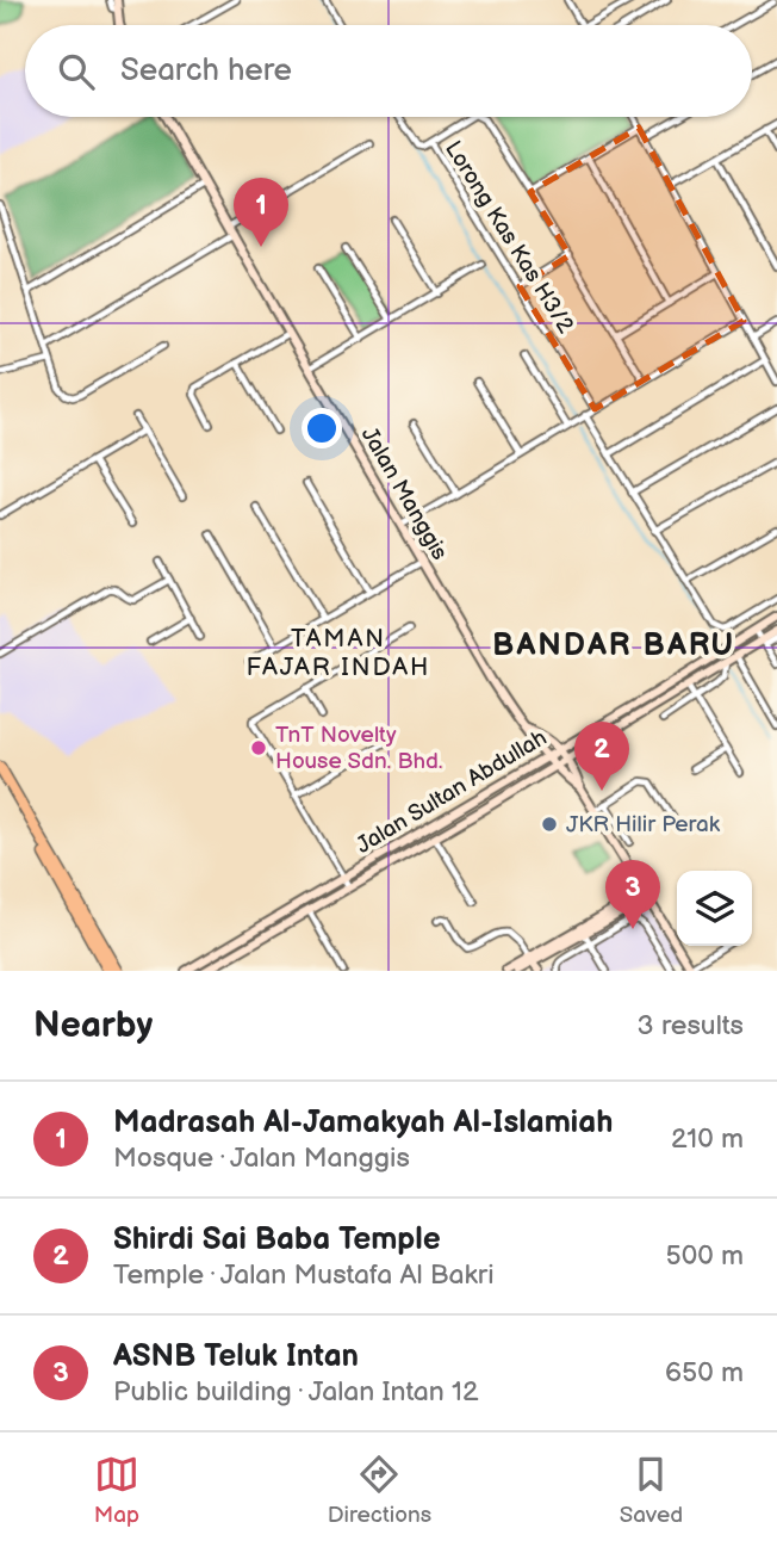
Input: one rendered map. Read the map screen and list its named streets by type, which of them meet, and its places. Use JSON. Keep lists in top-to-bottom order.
{
  "streets": {
    "main road": ["Jalan Manggis", "Jalan Sultan Abdullah"],
    "street": ["Lorong Kas Kas H3/2"]
  },
  "crossings": [
    ["Jalan Manggis", "Jalan Sultan Abdullah"]
  ],
  "districts": ["TAMAN FAJAR INDAH", "BANDAR BARU"],
  "places": ["TnT Novelty House Sdn. Bhd.", "JKR Hilir Perak"],
  "page": {
    "search": "Search here",
    "pins": ["1", "2", "3"],
    "heading": ["Nearby", "3 results"],
    "list": [
      {
        "mark": "1",
        "name": "Madrasah Al-Jamakyah Al-Islamiah",
        "note": "Mosque · Jalan Manggis",
        "value": "210 m"
      },
      {
        "mark": "2",
        "name": "Shirdi Sai Baba Temple",
        "note": "Temple · Jalan Mustafa Al Bakri",
        "value": "500 m"
      },
      {
        "mark": "3",
        "name": "ASNB Teluk Intan",
        "note": "Public building · Jalan Intan 12",
        "value": "650 m"
      }
    ],
    "nav": ["Map", "Directions", "Saved"]
  }
}
